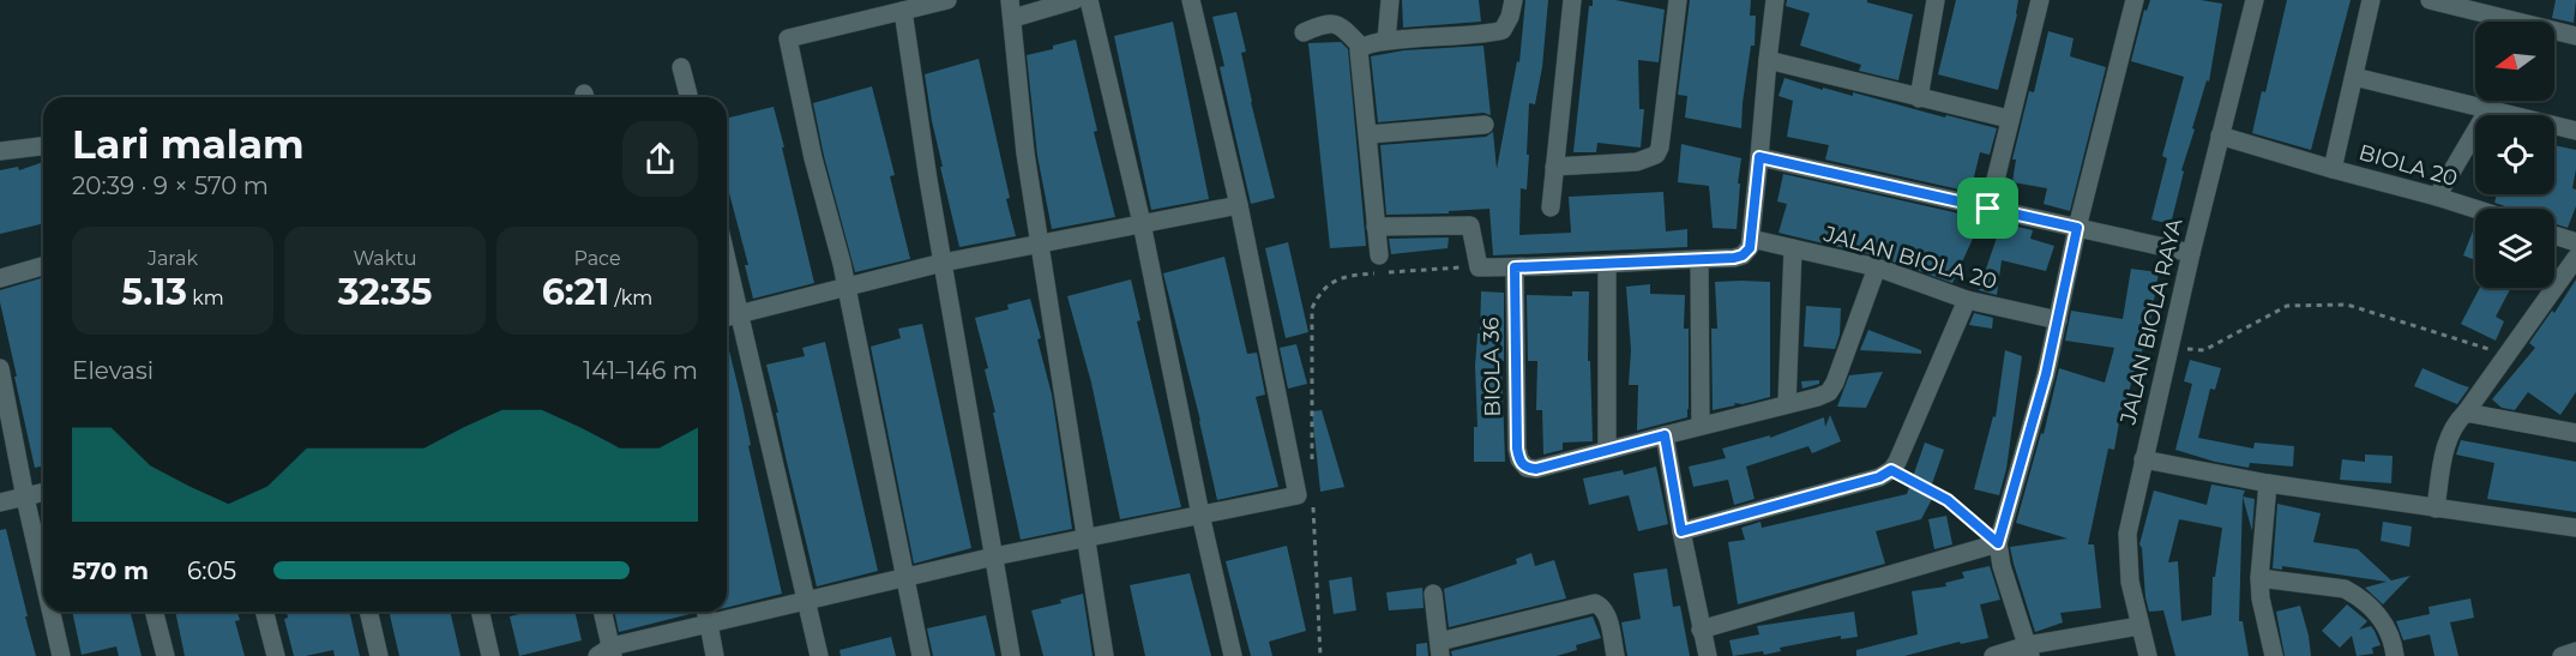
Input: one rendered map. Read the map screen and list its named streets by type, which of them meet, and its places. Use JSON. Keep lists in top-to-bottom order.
{
  "streets": {
    "street": [
      "BIOLA 20",
      "JALAN BIOLA 20",
      "JALAN BIOLA RAYA",
      "BIOLA 36"
    ]
  },
  "crossings": [
    ["BIOLA 20", "JALAN BIOLA RAYA"]
  ],
  "north": "left",
  "page": {
    "heading": ["Lari malam", "20:39 · 9 × 570 m"],
    "stats": [
      ["Jarak", "5.13 km"],
      ["Waktu", "32:35"],
      ["Pace", "6:21 /km"]
    ],
    "chart": ["Elevasi", "141–146 m"],
    "list": [
      {
        "name": "570 m",
        "note": "6:05"
      }
    ]
  }
}
